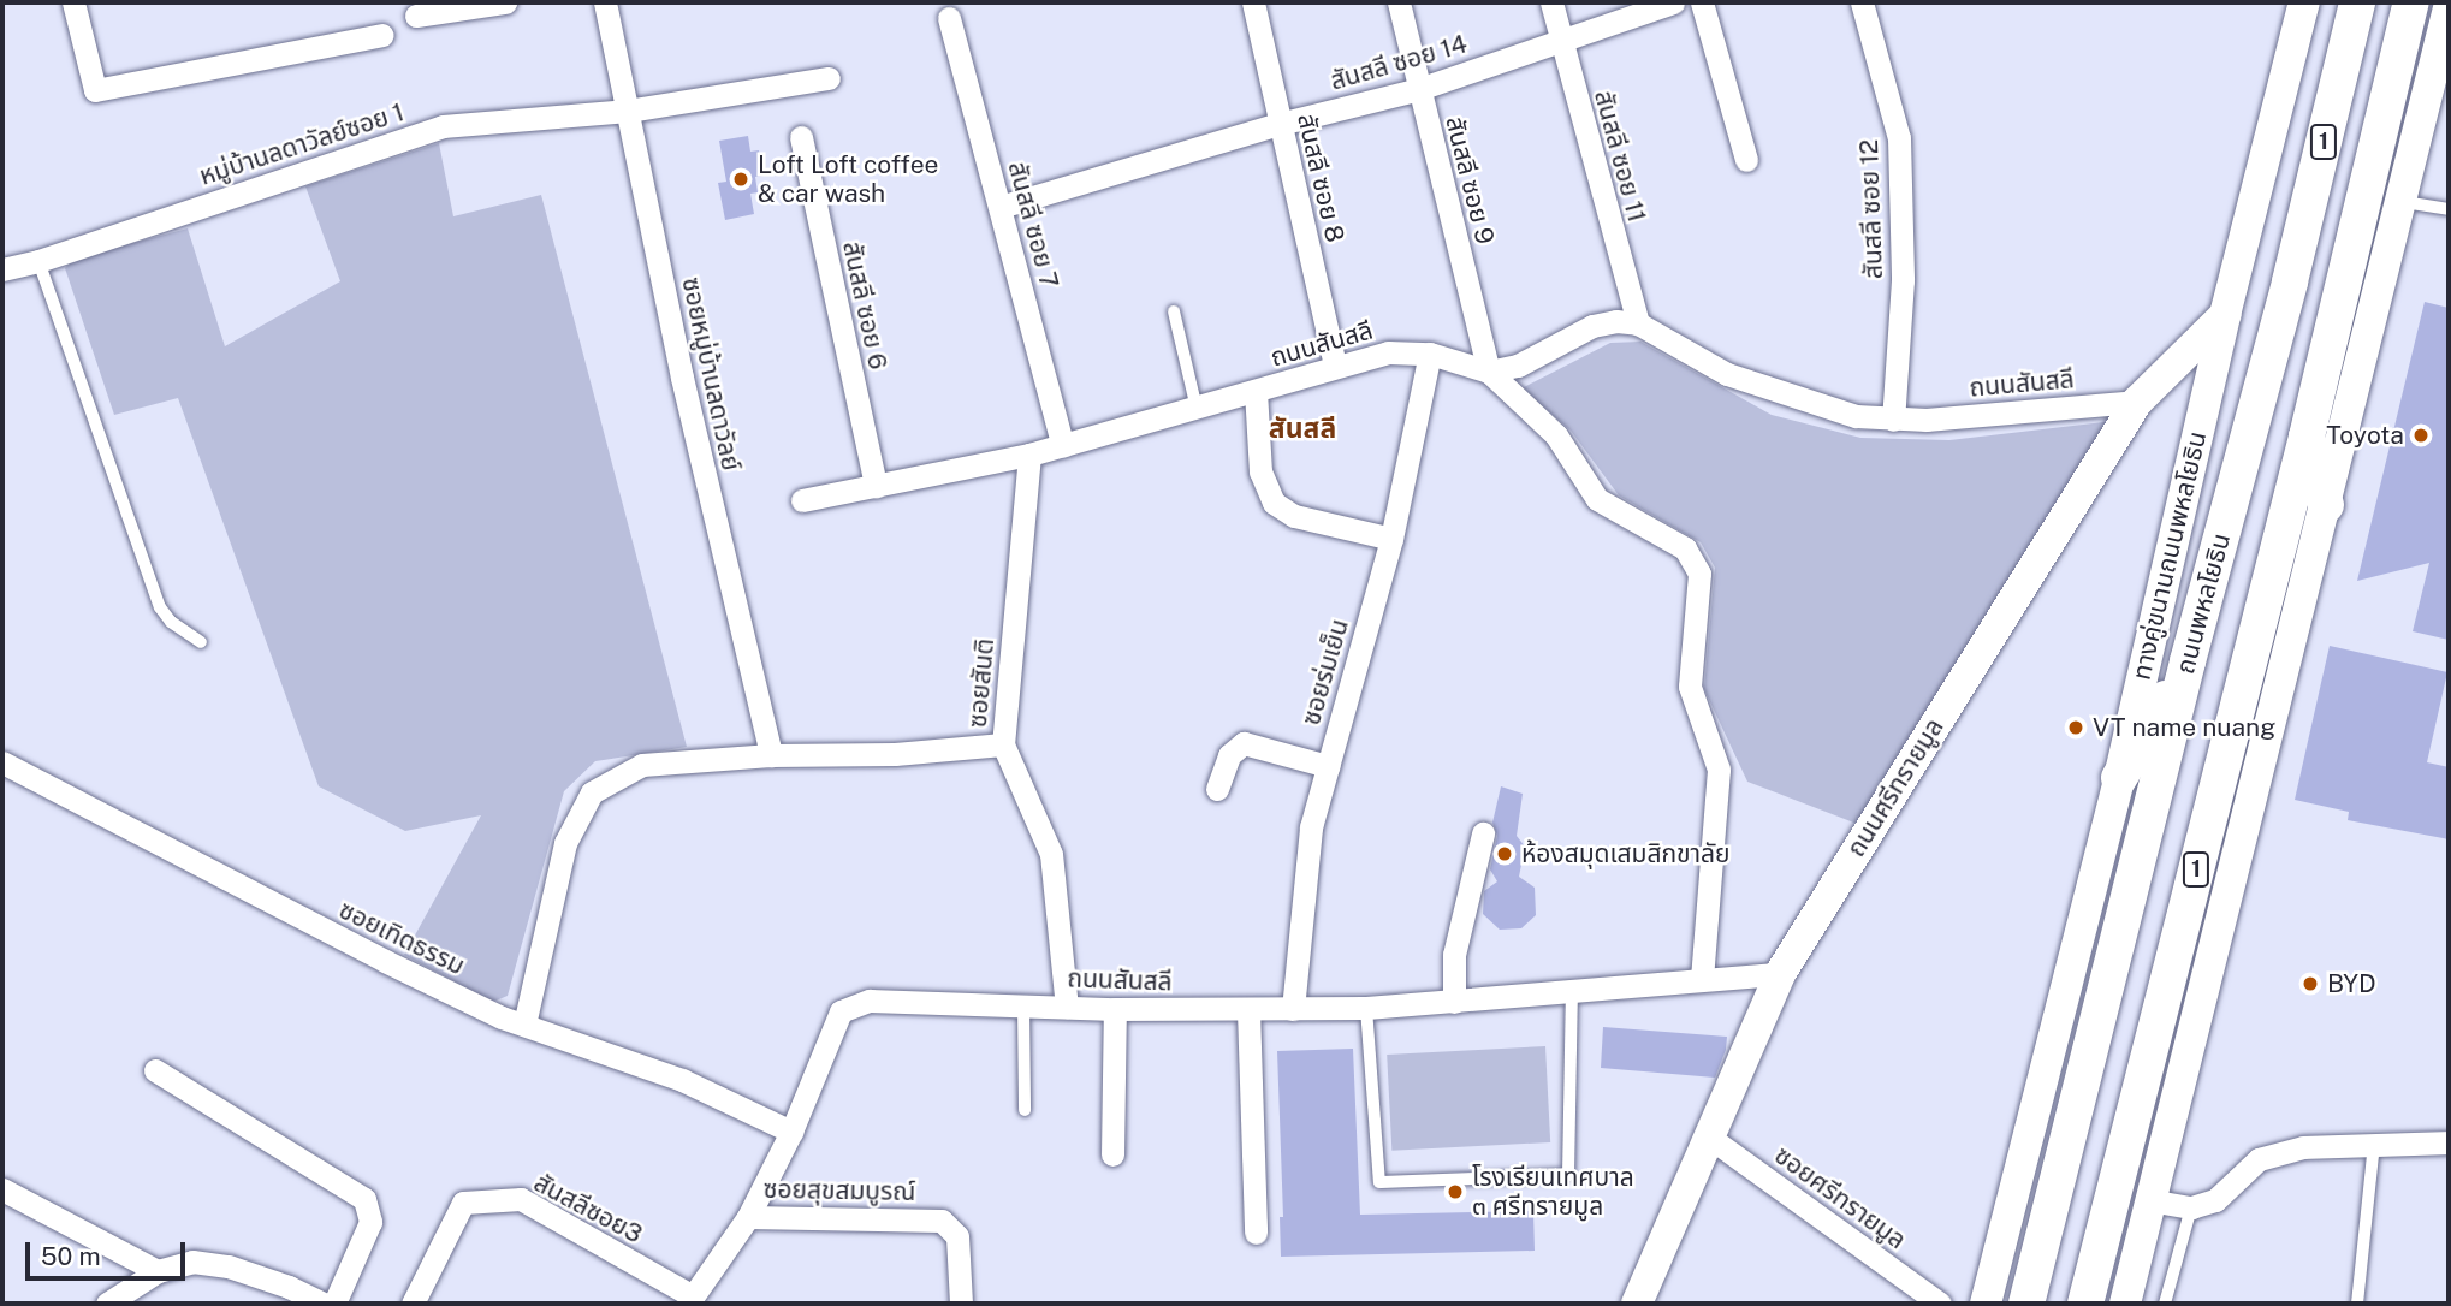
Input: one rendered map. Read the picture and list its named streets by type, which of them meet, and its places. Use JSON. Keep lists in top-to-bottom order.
{
  "streets": {
    "main road": [
      "1",
      "ทางคู่ขนานถนนพหลโยธิน",
      "ถนนพหลโยธิน",
      "ถนนศรีทรายมูล"
    ],
    "street": [
      "สันสลี ซอย 14",
      "หมู่บ้านลดาวัลย์ซอย 1",
      "สันสลี ซอย 11",
      "สันสลี ซอย 8",
      "สันสลี ซอย 9",
      "สันสลี ซอย 12",
      "สันสลี ซอย 7",
      "สันสลี ซอย 6",
      "ถนนสันสลี",
      "ซอยหมู่บ้านลดาวัลย์",
      "ซอยร่มเย็น",
      "ซอยสันติ",
      "ซอยเทิดธรรม",
      "ซอยสุขสมบูรณ์",
      "ซอยศรีทรายมูล",
      "สันสลีซอย3"
    ]
  },
  "crossings": [
    ["สันสลี ซอย 14", "สันสลี ซอย 11"],
    ["สันสลี ซอย 14", "สันสลี ซอย 8"],
    ["สันสลี ซอย 14", "สันสลี ซอย 9"],
    ["สันสลี ซอย 14", "สันสลี ซอย 7"],
    ["หมู่บ้านลดาวัลย์ซอย 1", "ซอยหมู่บ้านลดาวัลย์"],
    ["สันสลี ซอย 11", "ถนนสันสลี"],
    ["สันสลี ซอย 8", "ถนนสันสลี"],
    ["สันสลี ซอย 9", "ถนนสันสลี"],
    ["สันสลี ซอย 12", "ถนนสันสลี"],
    ["สันสลี ซอย 7", "ถนนสันสลี"],
    ["สันสลี ซอย 6", "ถนนสันสลี"],
    ["ถนนสันสลี", "ซอยร่มเย็น"],
    ["ถนนสันสลี", "ซอยสันติ"],
    ["ถนนสันสลี", "ถนนศรีทรายมูล"],
    ["ถนนสันสลี", "ซอยเทิดธรรม"],
    ["ถนนสันสลี", "ซอยสุขสมบูรณ์"],
    ["ถนนสันสลี", "สันสลีซอย3"],
    ["ทางคู่ขนานถนนพหลโยธิน", "ถนนศรีทรายมูล"],
    ["ถนนศรีทรายมูล", "ซอยศรีทรายมูล"]
  ],
  "districts": ["สันสลี"],
  "places": [
    "Loft Loft coffee & car wash",
    "Toyota",
    "VT name nuang",
    "ห้องสมุดเสมสิกขาลัย",
    "BYD",
    "โรงเรียนเทศบาล ๓ ศรีทรายมูล"
  ],
  "scale_bar": "50 m"
}
